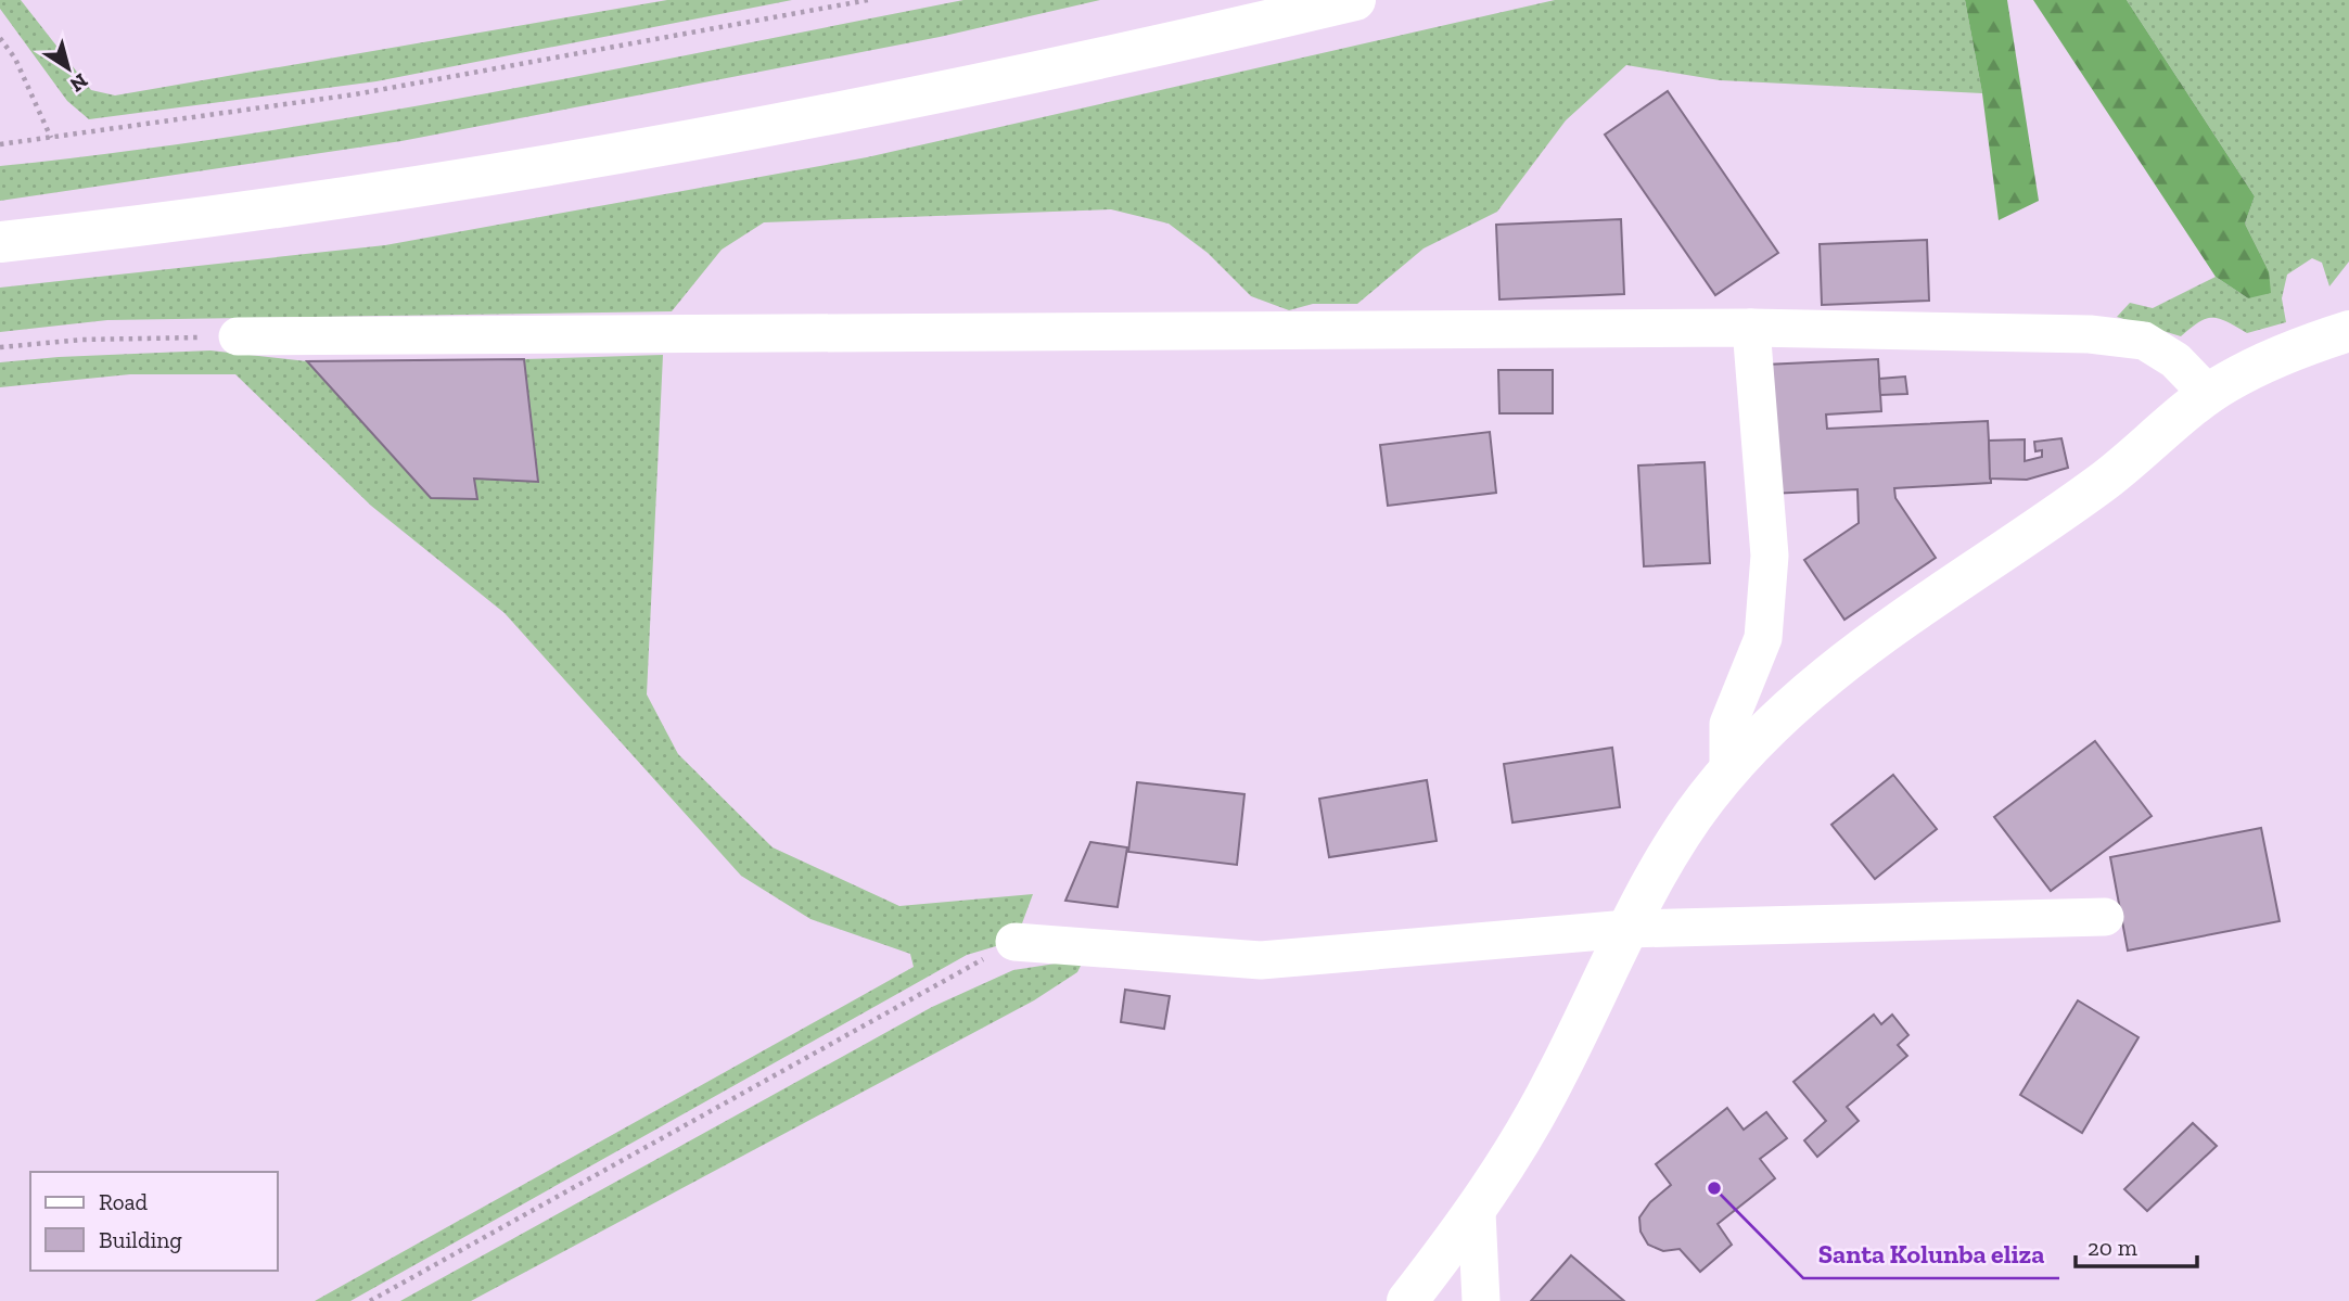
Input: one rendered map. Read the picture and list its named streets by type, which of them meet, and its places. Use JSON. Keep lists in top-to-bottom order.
{
  "places": ["Santa Kolunba eliza"],
  "legend": ["Road", "Building"],
  "scale_bar": "20 m",
  "north": "bottom right"
}
